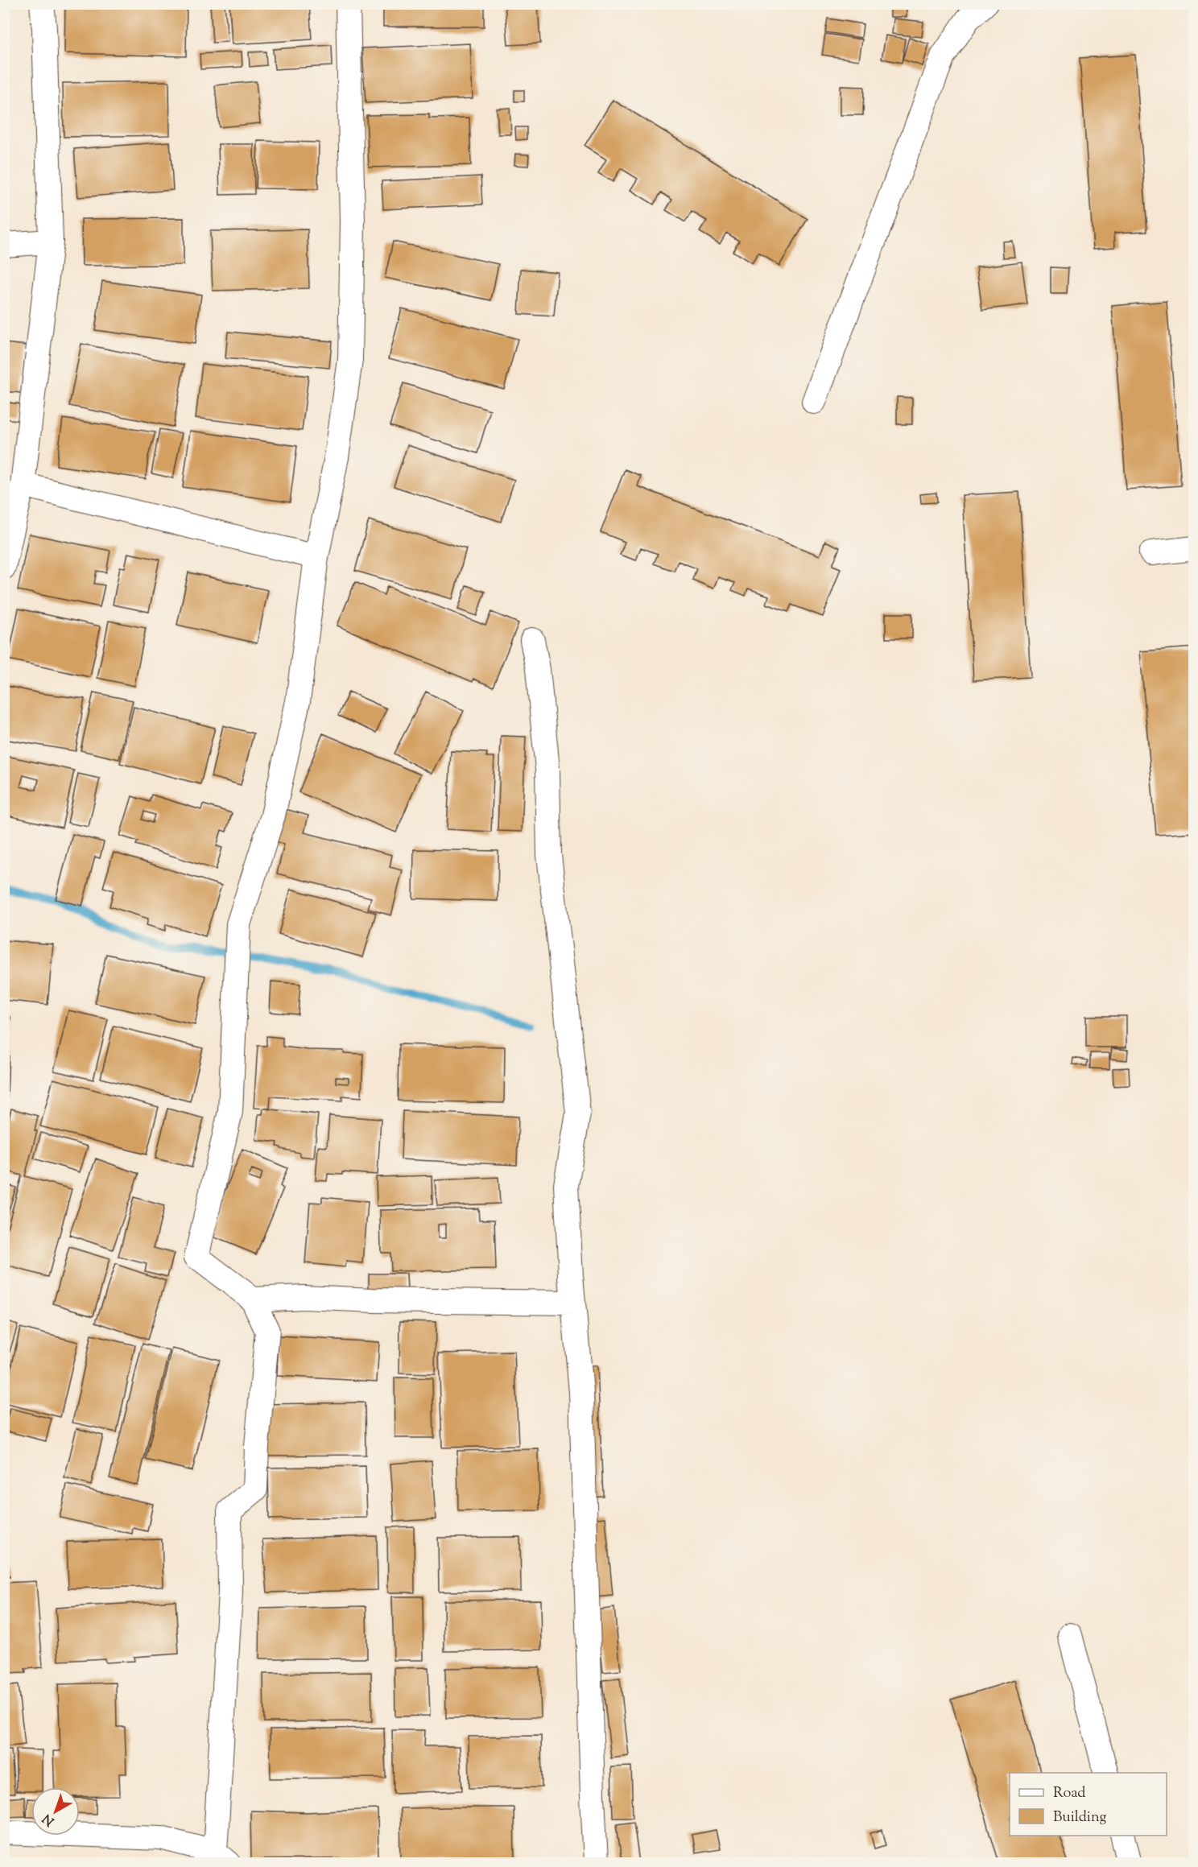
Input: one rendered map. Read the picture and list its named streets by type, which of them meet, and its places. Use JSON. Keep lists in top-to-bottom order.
{
  "legend": ["Road", "Building"],
  "north": "bottom left"
}
